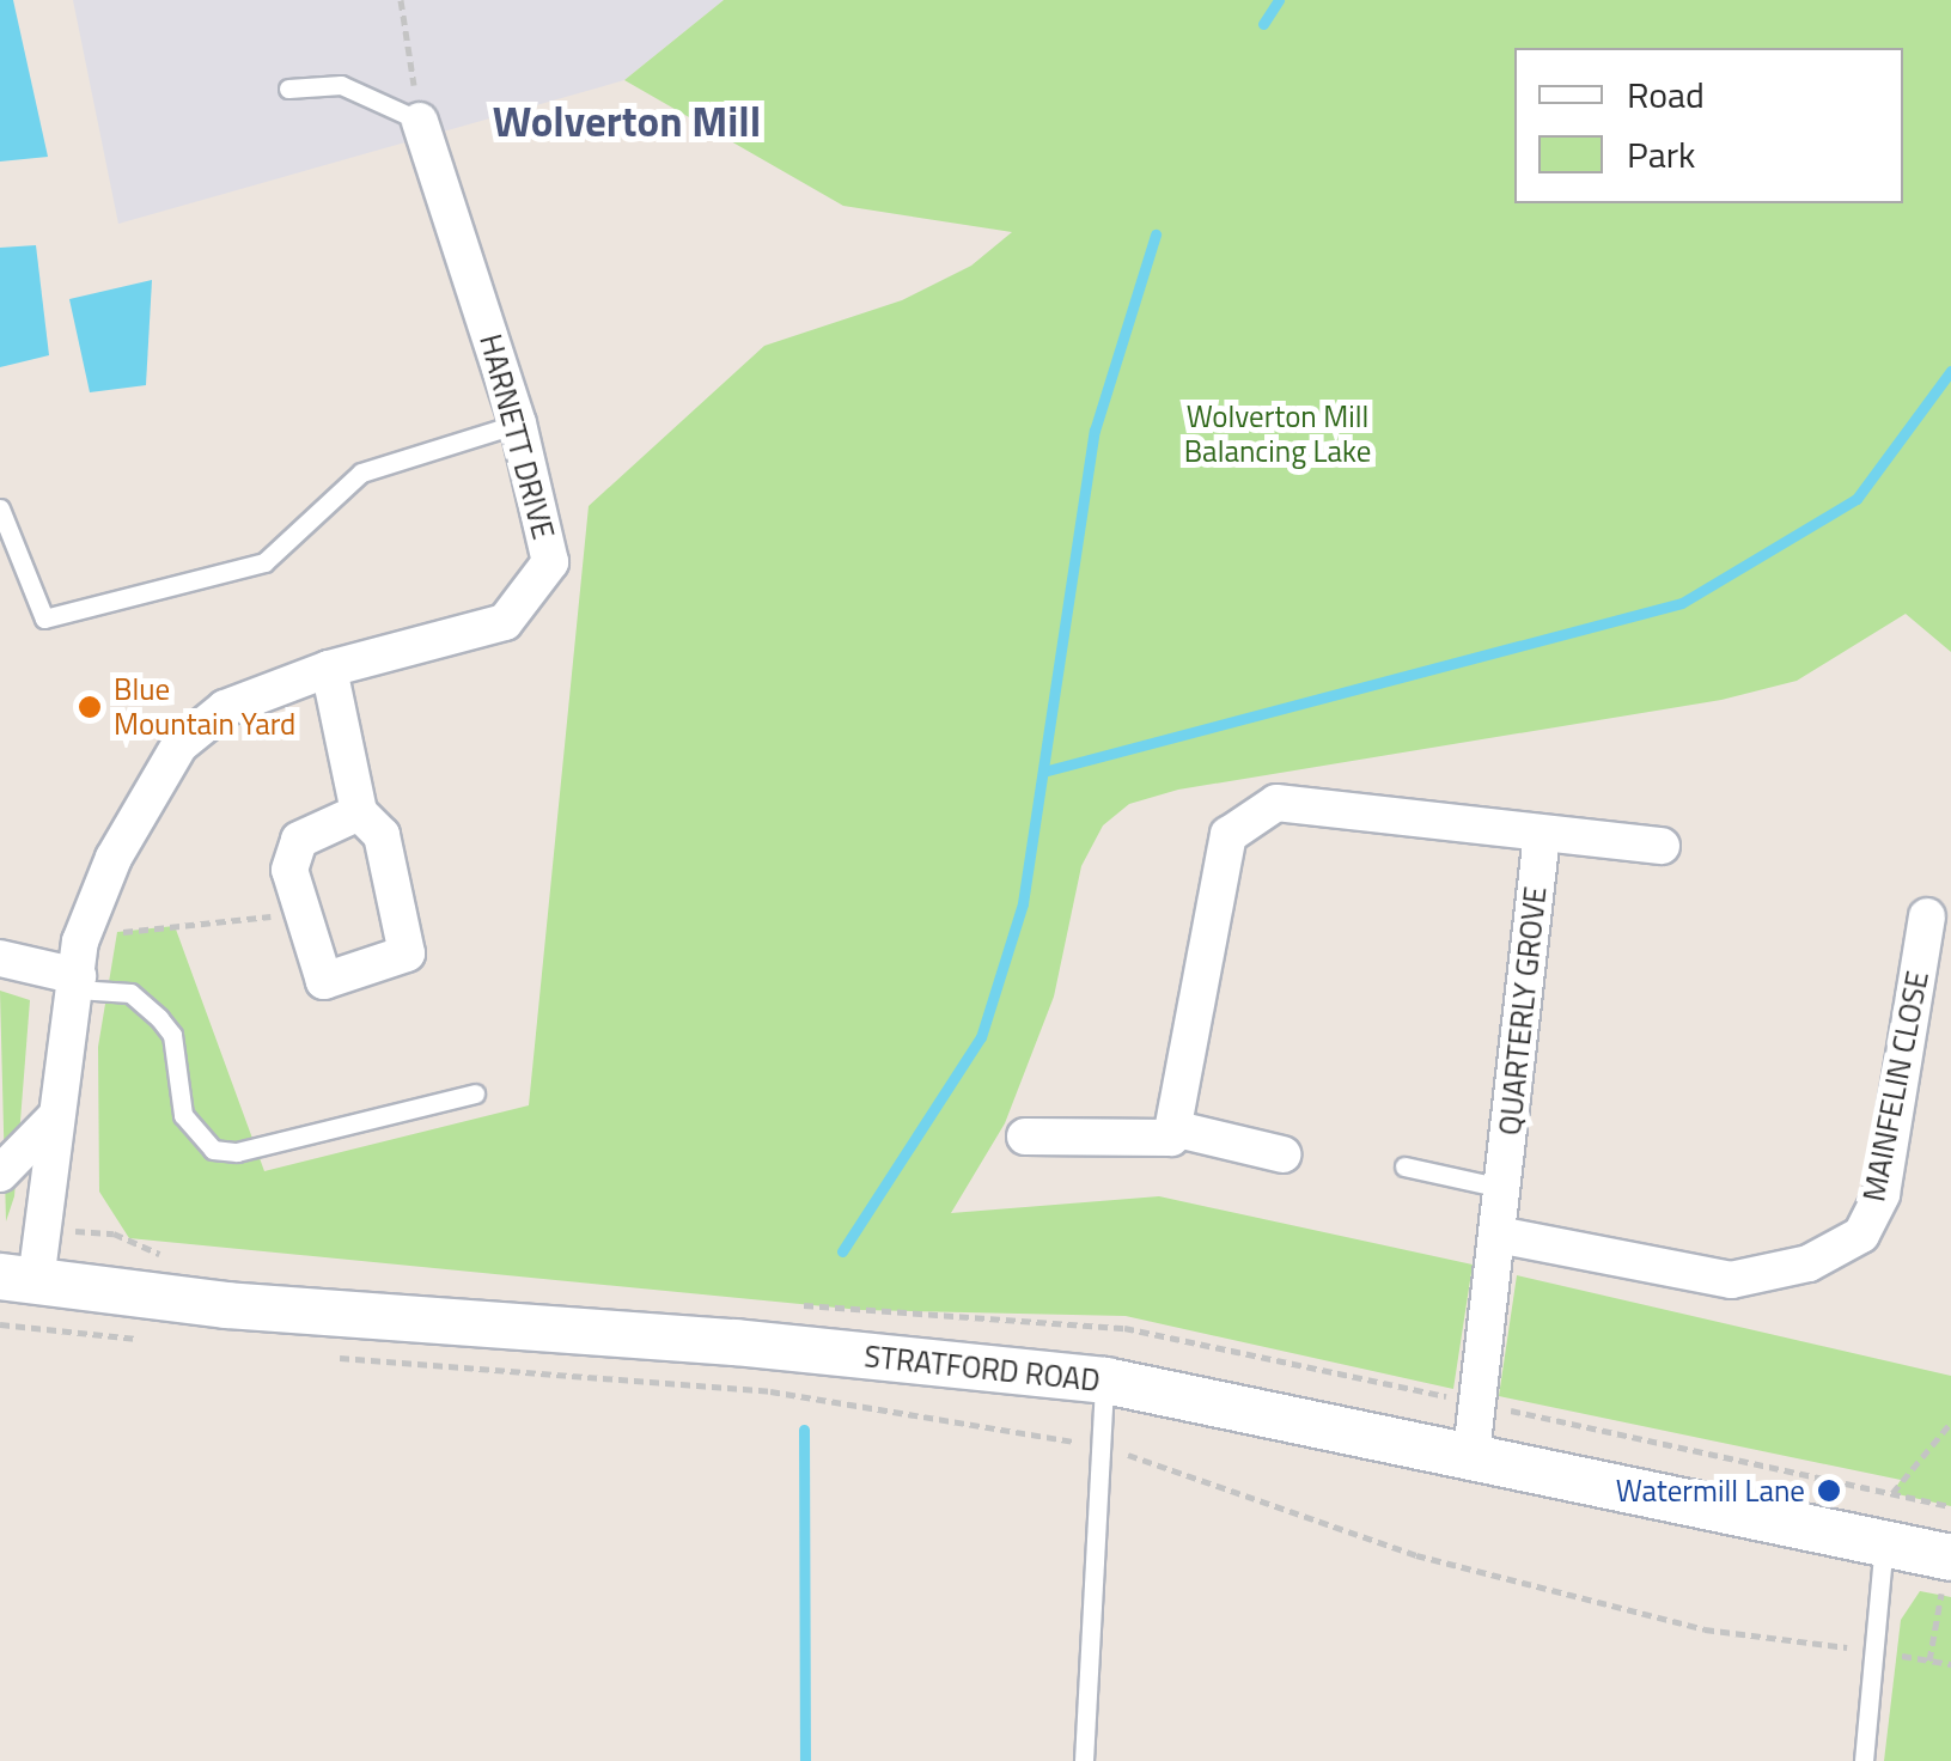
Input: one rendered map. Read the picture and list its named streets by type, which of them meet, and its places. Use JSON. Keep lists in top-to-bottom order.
{
  "streets": {
    "street": [
      "HARNETT DRIVE",
      "QUARTERLY GROVE",
      "MAINFELIN CLOSE",
      "STRATFORD ROAD"
    ]
  },
  "crossings": [
    ["HARNETT DRIVE", "STRATFORD ROAD"],
    ["QUARTERLY GROVE", "MAINFELIN CLOSE"],
    ["QUARTERLY GROVE", "STRATFORD ROAD"]
  ],
  "districts": ["Wolverton Mill"],
  "parks": ["Wolverton Mill Balancing Lake"],
  "places": ["Blue Mountain Yard", "Watermill Lane"],
  "legend": ["Road", "Park"]
}
